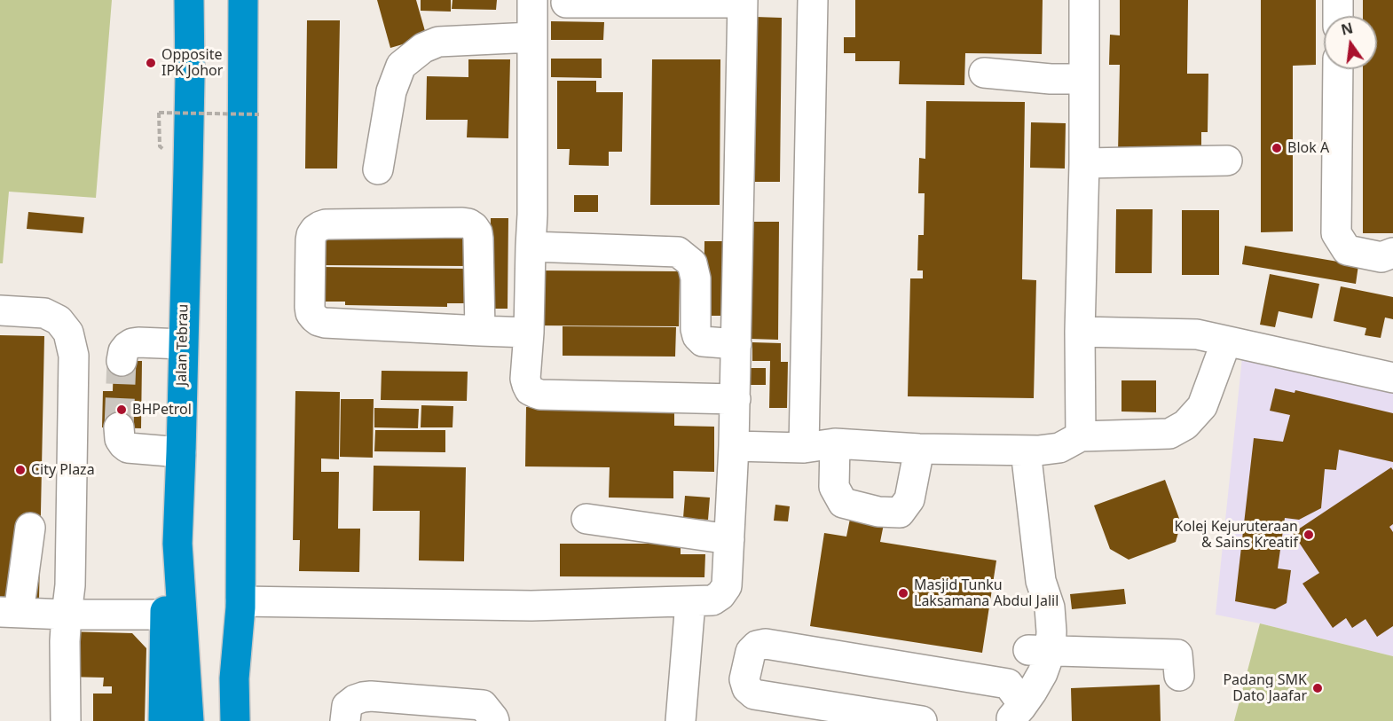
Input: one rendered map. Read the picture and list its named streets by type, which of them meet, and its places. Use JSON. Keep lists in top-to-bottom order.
{
  "streets": {
    "highway": ["Jalan Tebrau"]
  },
  "places": [
    "Opposite IPK Johor",
    "Blok A",
    "BHPetrol",
    "City Plaza",
    "Kolej Kejuruteraan & Sains Kreatif",
    "Masjid Tunku Laksamana Abdul Jalil",
    "Padang SMK Dato Jaafar"
  ],
  "north": "top"
}
